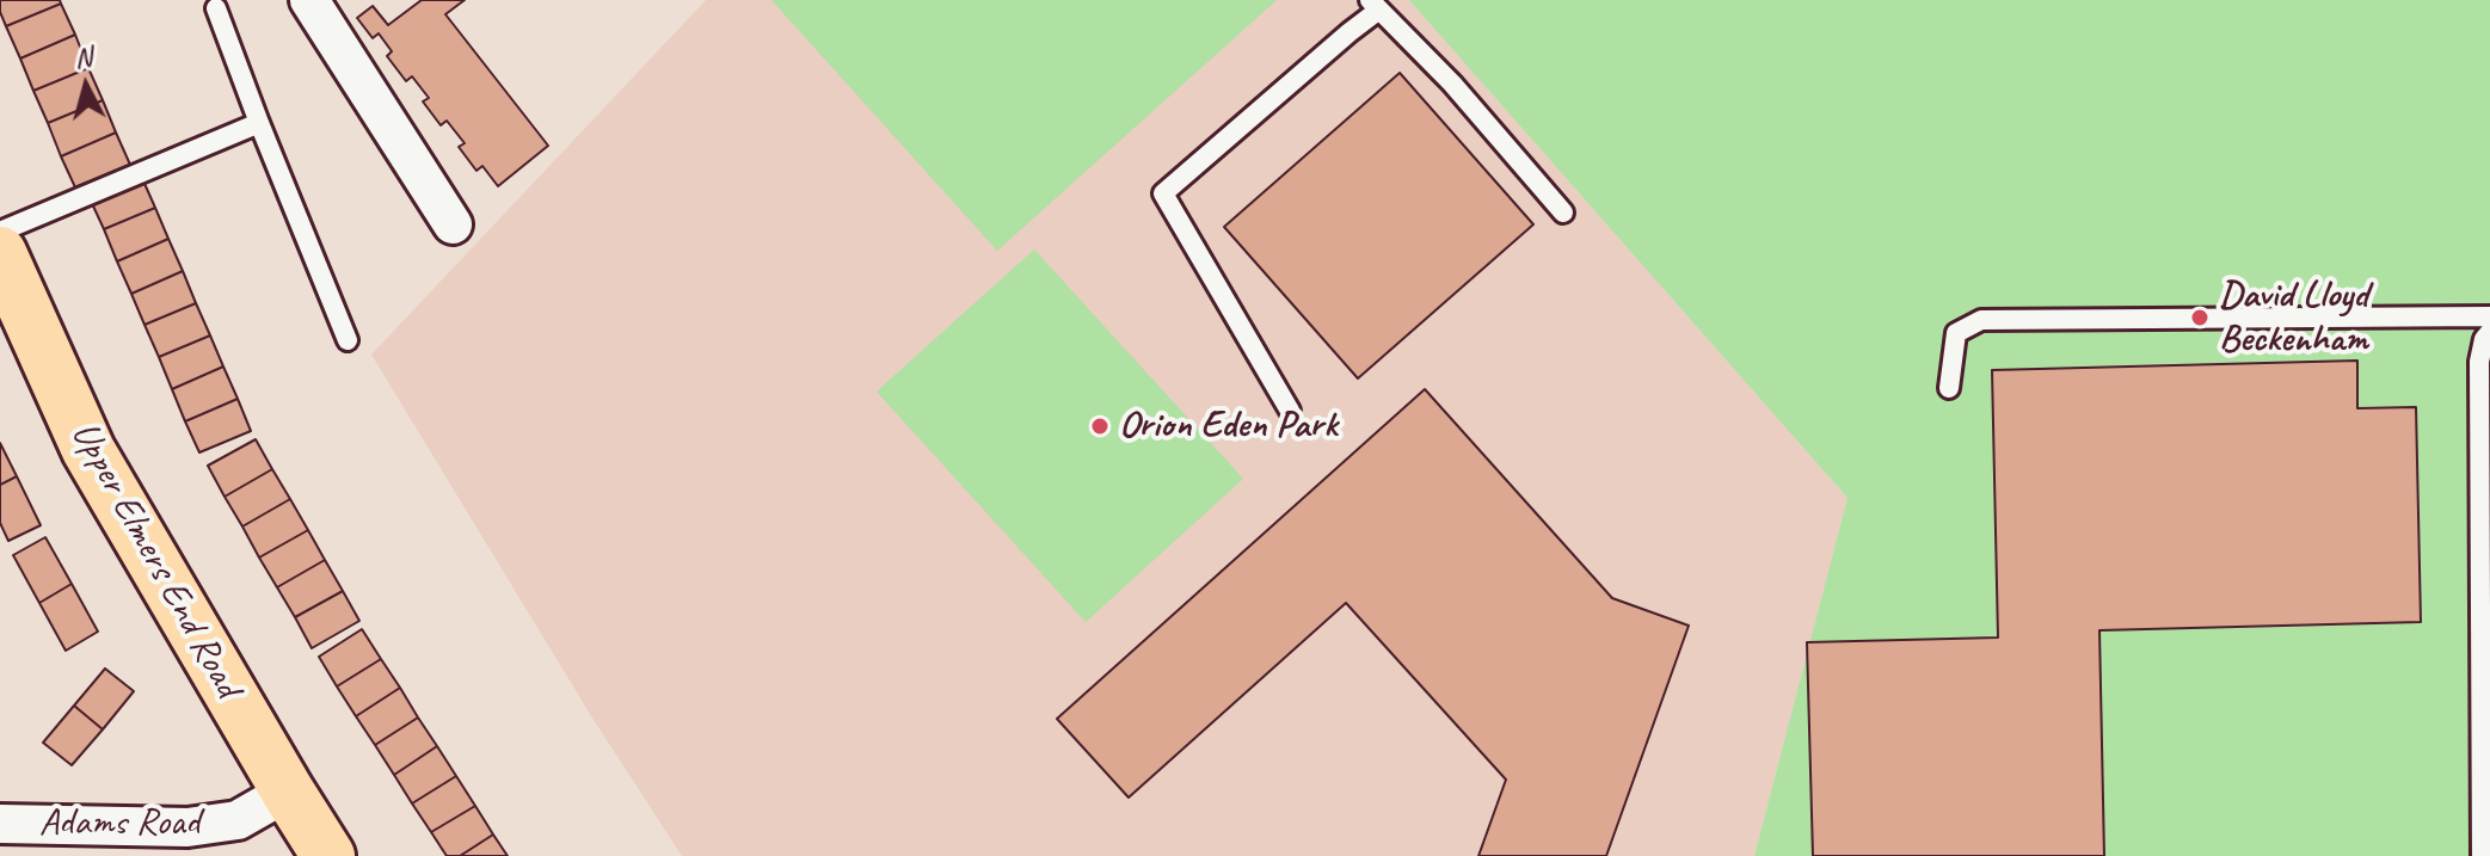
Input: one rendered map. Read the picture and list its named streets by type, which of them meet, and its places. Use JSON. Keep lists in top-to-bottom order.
{
  "streets": {
    "main road": ["Upper Elmers End Road"],
    "street": ["Adams Road"]
  },
  "crossings": [
    ["Upper Elmers End Road", "Adams Road"]
  ],
  "places": ["David Lloyd Beckenham", "Orion Eden Park"],
  "north": "top"
}
